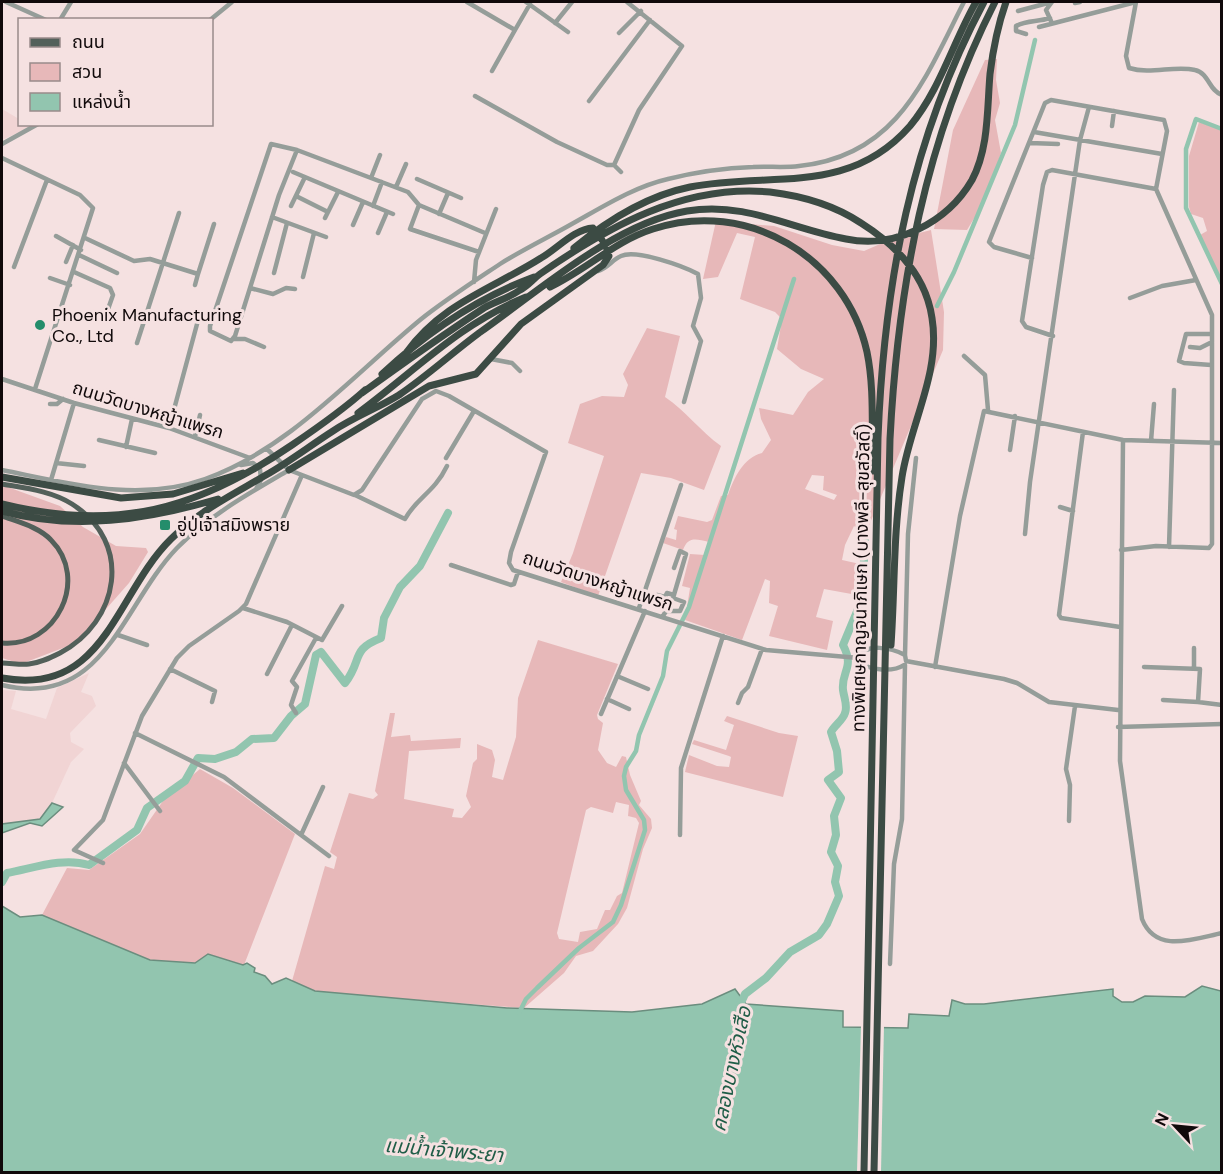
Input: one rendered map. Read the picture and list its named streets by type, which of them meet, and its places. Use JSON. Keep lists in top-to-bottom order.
{
  "streets": {
    "highway": ["ทางพิเศษกาญจนาภิเษก (บางพลี-สุขสวัสดิ์)"],
    "street": ["ถนนวัดบางหญ้าแพรก"]
  },
  "water": ["คลองบางหัวเสือ", "แม่น้ำเจ้าพระยา"],
  "places": {
    "other": ["Phoenix Manufacturing Co., Ltd"],
    "transit": ["อู่ปู่เจ้าสมิงพราย"]
  },
  "legend": ["ถนน", "สวน", "แหล่งน้ำ"],
  "north": "top left"
}
